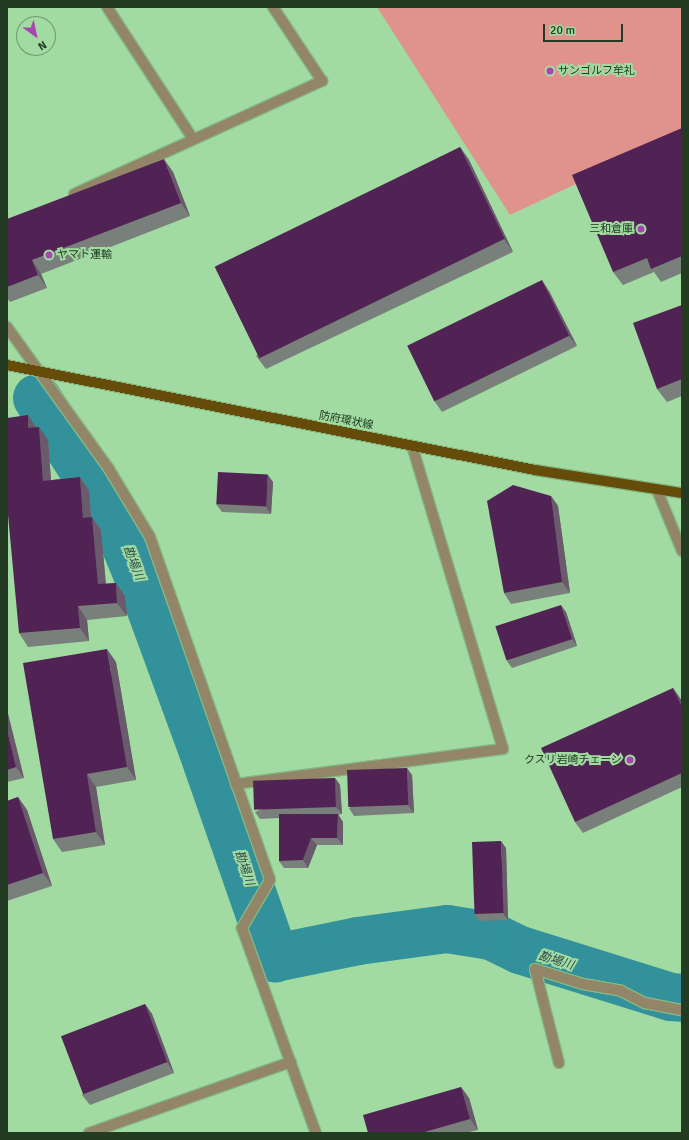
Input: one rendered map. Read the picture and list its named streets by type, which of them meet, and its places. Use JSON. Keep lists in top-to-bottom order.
{
  "streets": {
    "main road": ["防府環状線"]
  },
  "water": ["勘場川"],
  "places": [
    "サンゴルフ牟礼",
    "三和倉庫",
    "ヤマト運輸",
    "クスリ岩崎チェーン"
  ],
  "scale_bar": "20 m",
  "north": "bottom right"
}
